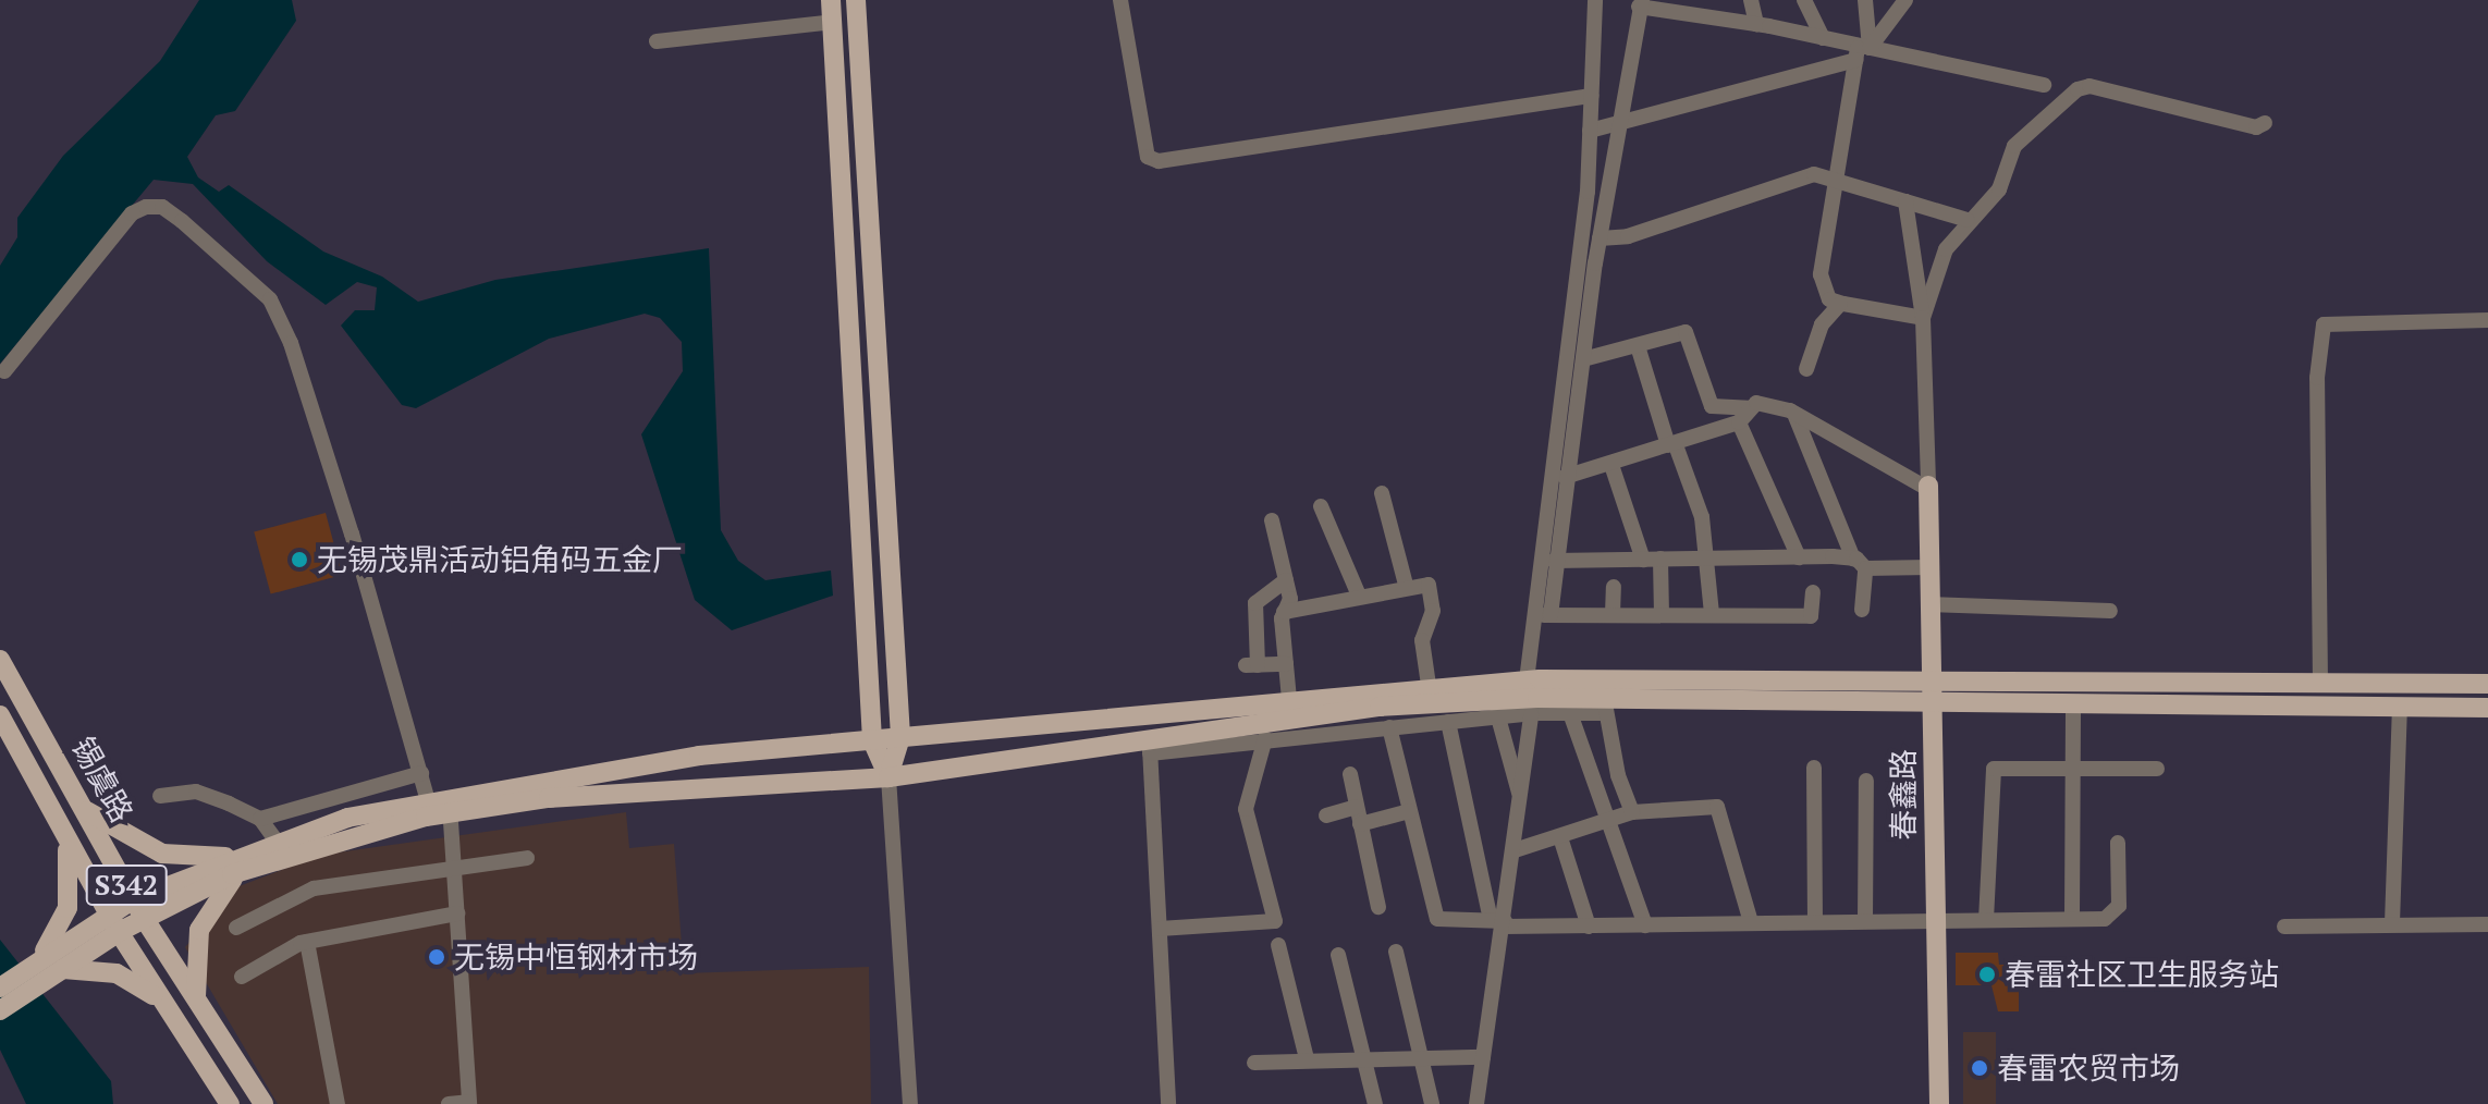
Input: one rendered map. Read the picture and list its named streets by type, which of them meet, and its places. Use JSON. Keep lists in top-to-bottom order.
{
  "streets": {
    "main road": ["锡虞路", "春鑫路", "S342"]
  },
  "places": [
    "无锡茂鼎活动铝角码五金厂",
    "无锡中恒钢材市场",
    "春雷社区卫生服务站",
    "春雷农贸市场"
  ]
}
